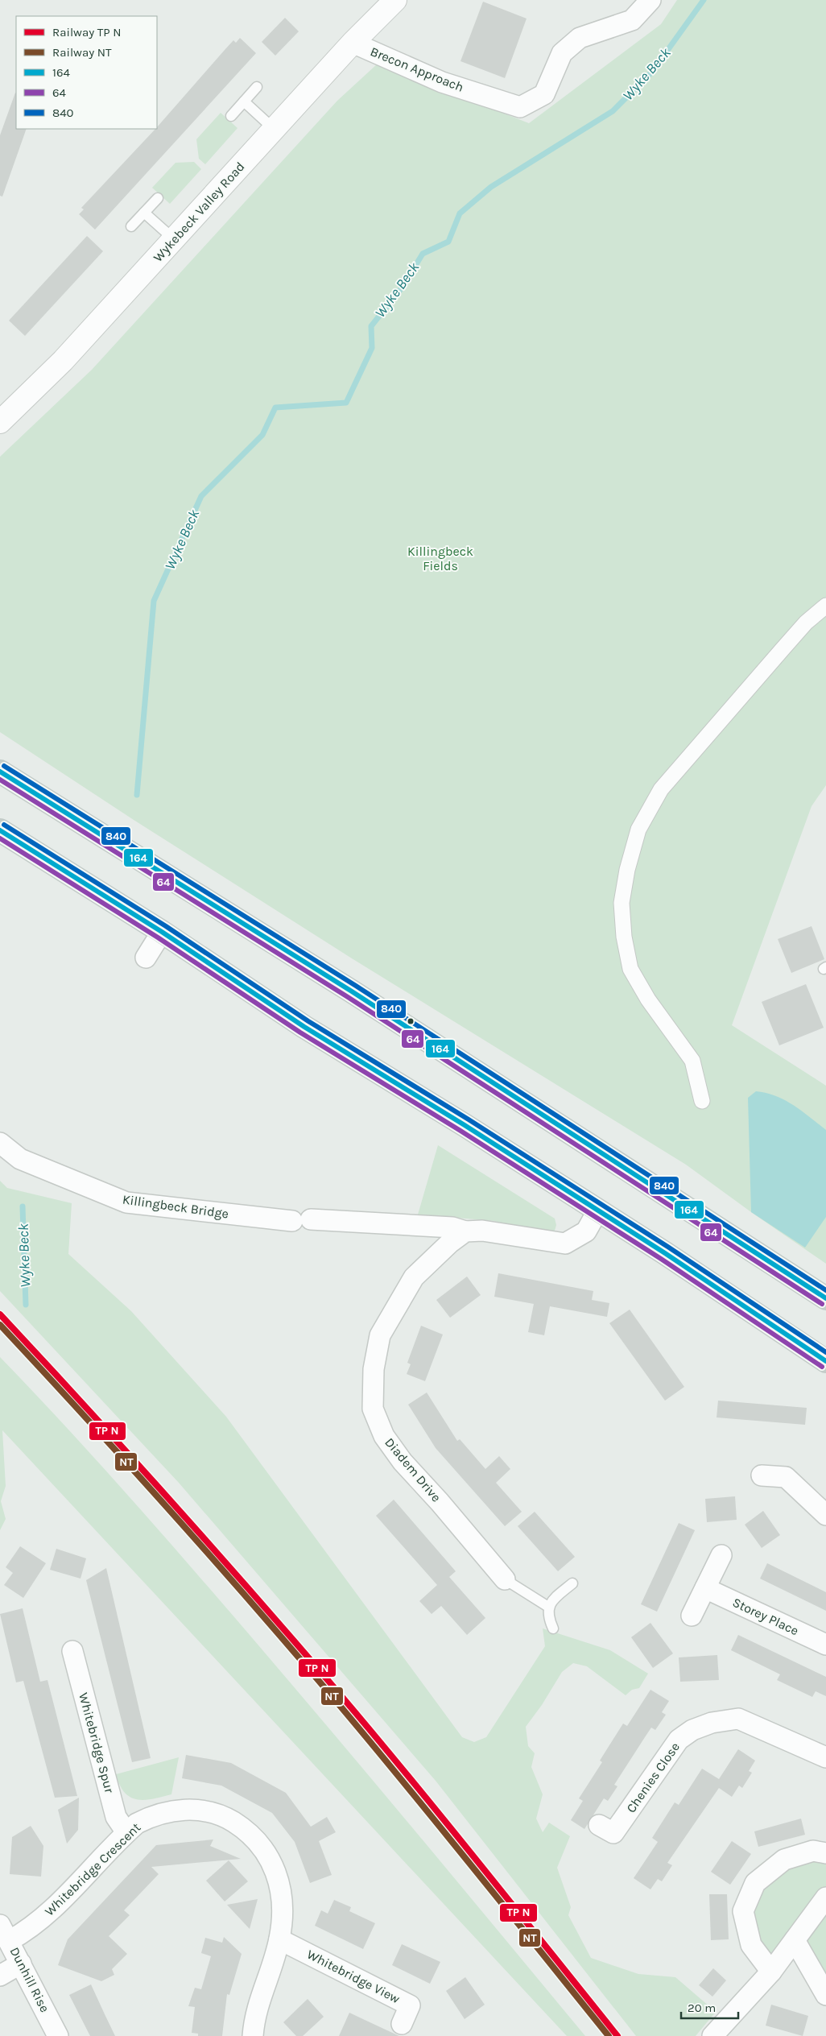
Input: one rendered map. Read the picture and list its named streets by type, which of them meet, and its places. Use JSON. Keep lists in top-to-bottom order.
{
  "streets": {
    "street": [
      "Brecon Approach",
      "Wykebeck Valley Road",
      "Killingbeck Bridge",
      "Diadem Drive",
      "Storey Place",
      "Whitebridge Spur",
      "Chenies Close",
      "Whitebridge Crescent",
      "Whitebridge View",
      "Dunhill Rise"
    ]
  },
  "crossings": [
    ["Brecon Approach", "Wykebeck Valley Road"],
    ["Killingbeck Bridge", "Diadem Drive"],
    ["Whitebridge Spur", "Whitebridge Crescent"],
    ["Whitebridge Crescent", "Whitebridge View"],
    ["Whitebridge Crescent", "Dunhill Rise"]
  ],
  "water": ["Wyke Beck"],
  "parks": ["Killingbeck Fields"],
  "lines": [
    "transit line 840",
    "transit line 164",
    "transit line 64",
    "rail line NT"
  ],
  "legend": [
    "Railway TP N",
    "Railway NT",
    "164",
    "64",
    "840"
  ],
  "scale_bar": "20 m"
}
